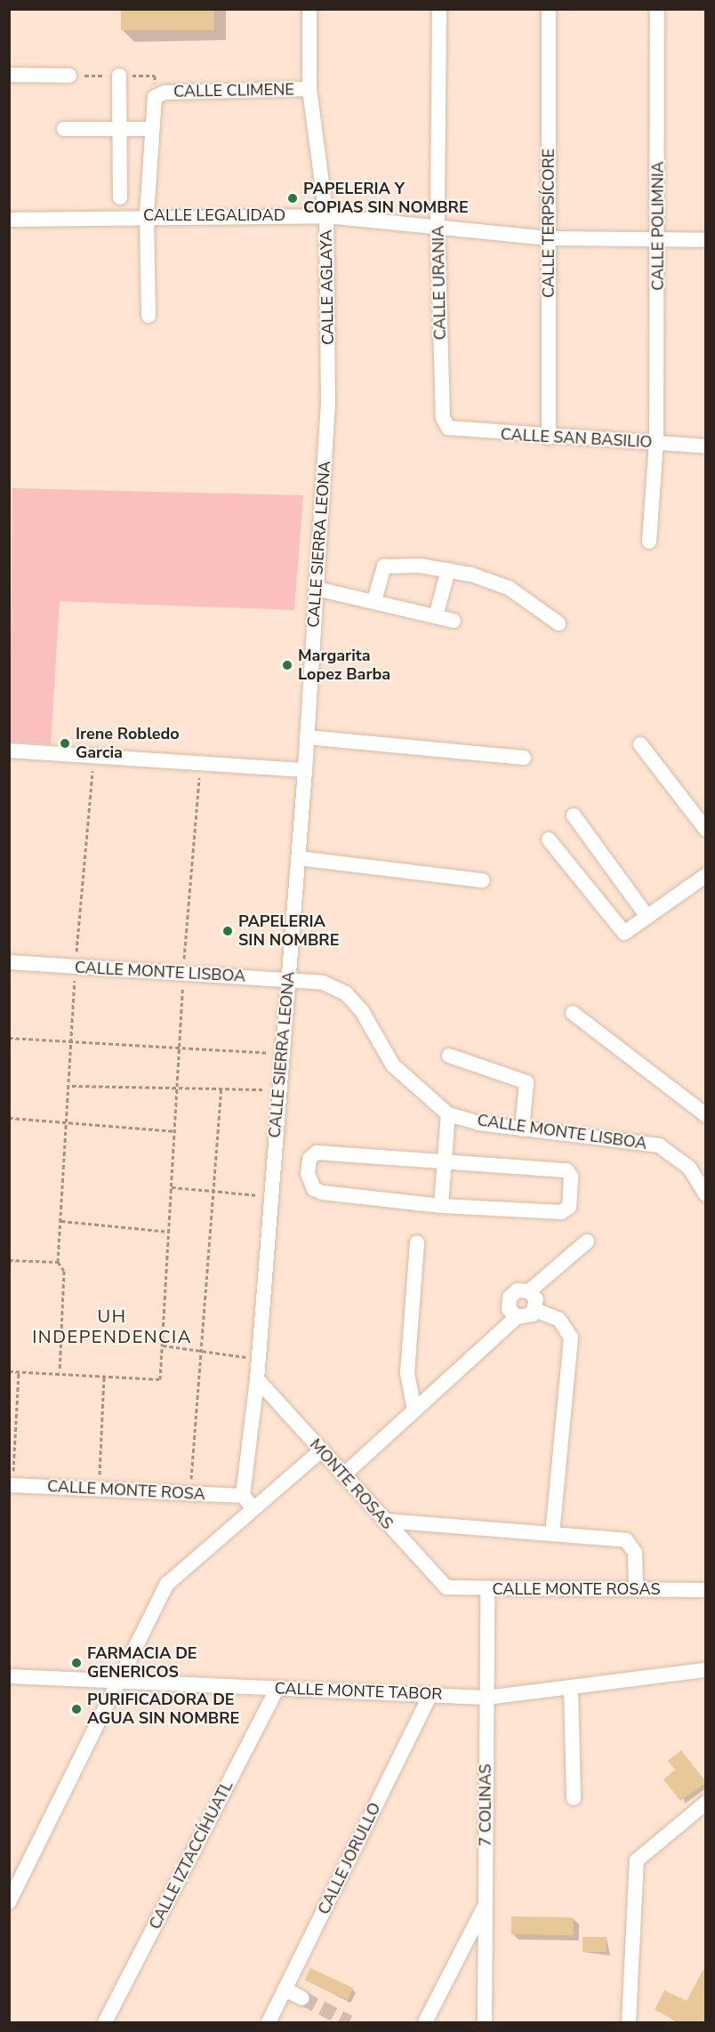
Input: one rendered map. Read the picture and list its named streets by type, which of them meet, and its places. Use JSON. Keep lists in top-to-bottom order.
{
  "streets": {
    "street": [
      "CALLE CLIMENE",
      "CALLE LEGALIDAD",
      "CALLE TERPSÍCORE",
      "CALLE POLIMNIA",
      "CALLE URANIA",
      "CALLE AGLAYA",
      "CALLE SAN BASILIO",
      "CALLE SIERRA LEONA",
      "CALLE MONTE LISBOA",
      "MONTE ROSAS",
      "CALLE MONTE ROSA",
      "CALLE MONTE ROSAS",
      "CALLE MONTE TABOR",
      "7 COLINAS",
      "CALLE IZTACCÍHUATL",
      "CALLE JORULLO"
    ]
  },
  "crossings": [
    ["CALLE CLIMENE", "CALLE LEGALIDAD"],
    ["CALLE CLIMENE", "CALLE AGLAYA"],
    ["CALLE LEGALIDAD", "CALLE TERPSÍCORE"],
    ["CALLE LEGALIDAD", "CALLE POLIMNIA"],
    ["CALLE LEGALIDAD", "CALLE URANIA"],
    ["CALLE LEGALIDAD", "CALLE AGLAYA"],
    ["CALLE TERPSÍCORE", "CALLE SAN BASILIO"],
    ["CALLE POLIMNIA", "CALLE SAN BASILIO"],
    ["CALLE URANIA", "CALLE SAN BASILIO"],
    ["CALLE AGLAYA", "CALLE SIERRA LEONA"],
    ["CALLE SIERRA LEONA", "CALLE MONTE LISBOA"],
    ["CALLE SIERRA LEONA", "MONTE ROSAS"],
    ["CALLE SIERRA LEONA", "CALLE MONTE ROSA"],
    ["MONTE ROSAS", "CALLE MONTE ROSAS"],
    ["CALLE MONTE ROSAS", "7 COLINAS"],
    ["CALLE MONTE TABOR", "7 COLINAS"],
    ["CALLE MONTE TABOR", "CALLE IZTACCÍHUATL"],
    ["CALLE MONTE TABOR", "CALLE JORULLO"]
  ],
  "districts": ["UH INDEPENDENCIA"],
  "places": [
    "PAPELERIA Y COPIAS SIN NOMBRE",
    "Margarita Lopez Barba",
    "Irene Robledo Garcia",
    "PAPELERIA SIN NOMBRE",
    "FARMACIA DE GENERICOS",
    "PURIFICADORA DE AGUA SIN NOMBRE"
  ]
}
